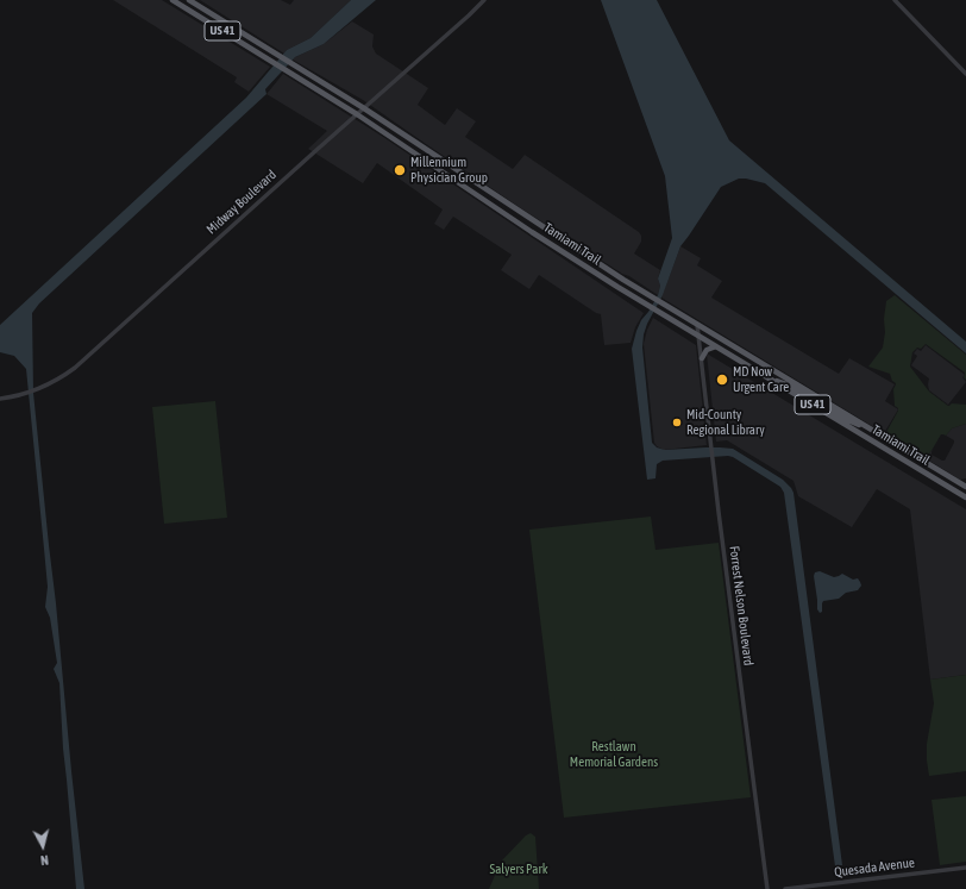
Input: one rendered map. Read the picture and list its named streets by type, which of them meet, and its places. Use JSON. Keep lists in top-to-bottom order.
{
  "streets": {
    "main road": ["US 41", "Tamiami Trail"],
    "street": ["Midway Boulevard", "Forrest Nelson Boulevard", "Quesada Avenue"]
  },
  "crossings": [
    ["Midway Boulevard", "Tamiami Trail"],
    ["Tamiami Trail", "Forrest Nelson Boulevard"]
  ],
  "parks": ["Restlawn Memorial Gardens", "Salyers Park"],
  "places": ["Millennium Physician Group", "MD Now Urgent Care", "Mid-County Regional Library"],
  "north": "bottom"
}
